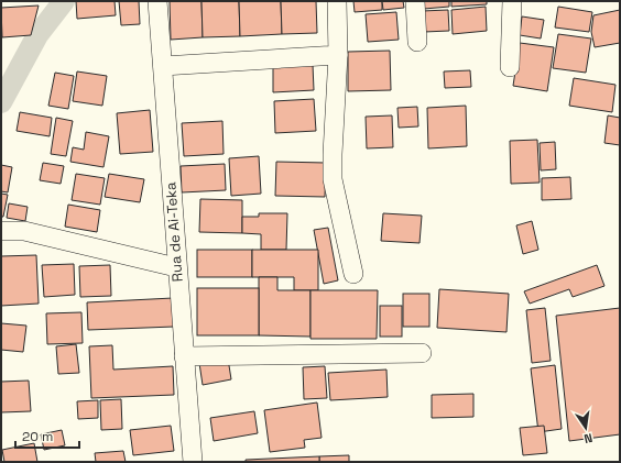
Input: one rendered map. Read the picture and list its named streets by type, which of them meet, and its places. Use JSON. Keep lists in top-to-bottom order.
{
  "streets": {
    "street": ["Rua de Ai-Teka"]
  },
  "scale_bar": "20 m",
  "north": "bottom"
}
